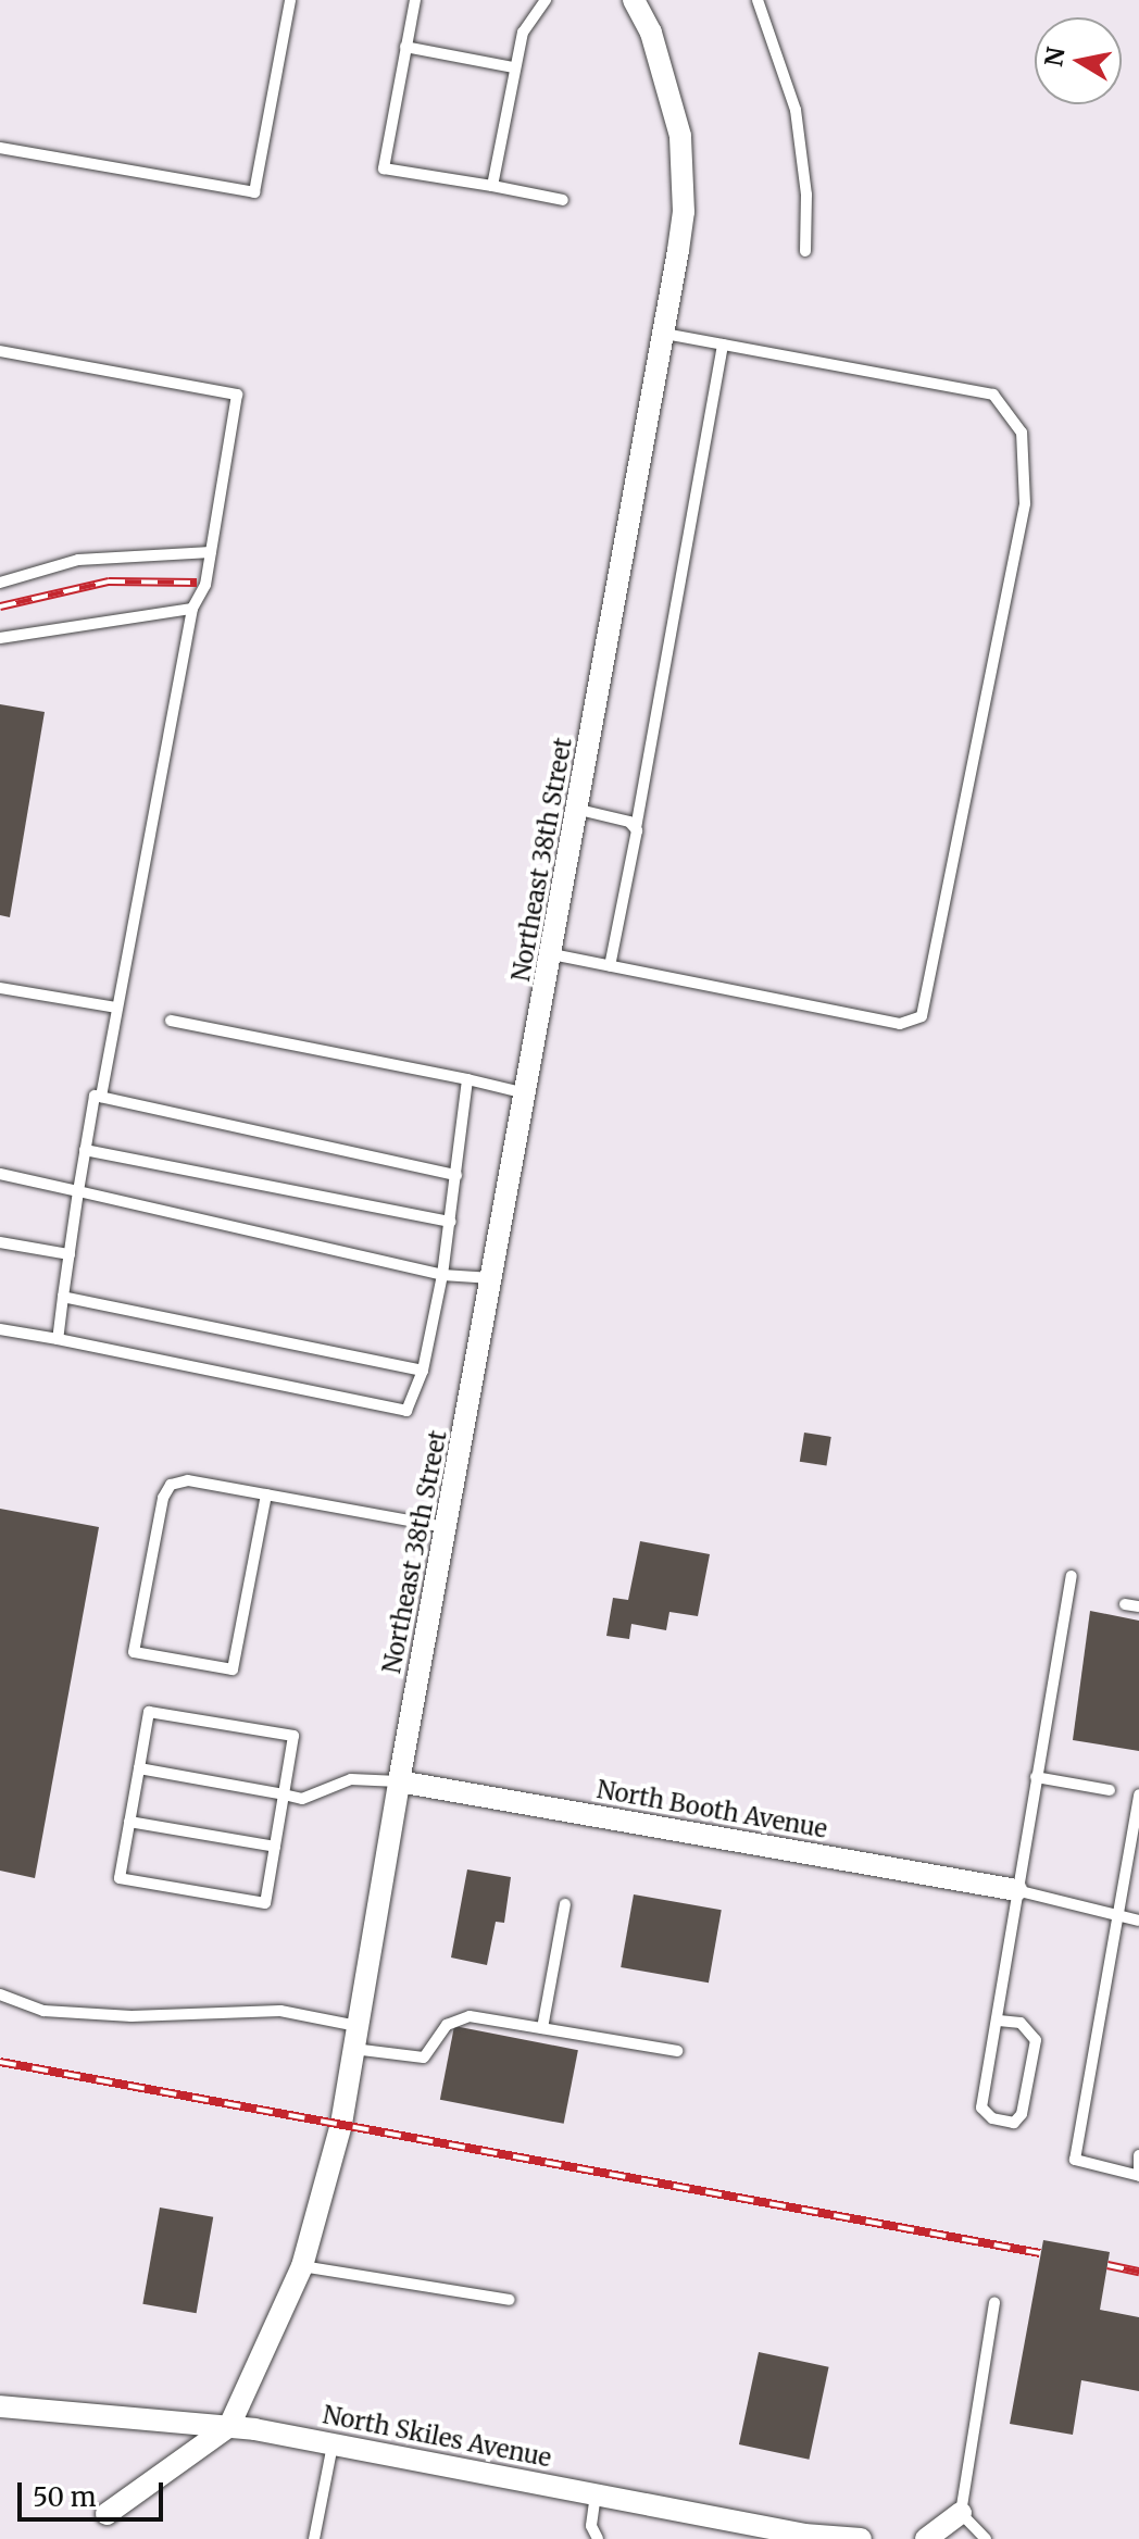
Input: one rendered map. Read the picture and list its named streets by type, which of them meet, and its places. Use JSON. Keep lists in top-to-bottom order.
{
  "streets": {
    "street": ["Northeast 38th Street", "North Booth Avenue", "North Skiles Avenue"]
  },
  "crossings": [
    ["Northeast 38th Street", "North Booth Avenue"],
    ["Northeast 38th Street", "North Skiles Avenue"]
  ],
  "scale_bar": "50 m",
  "north": "left"
}
